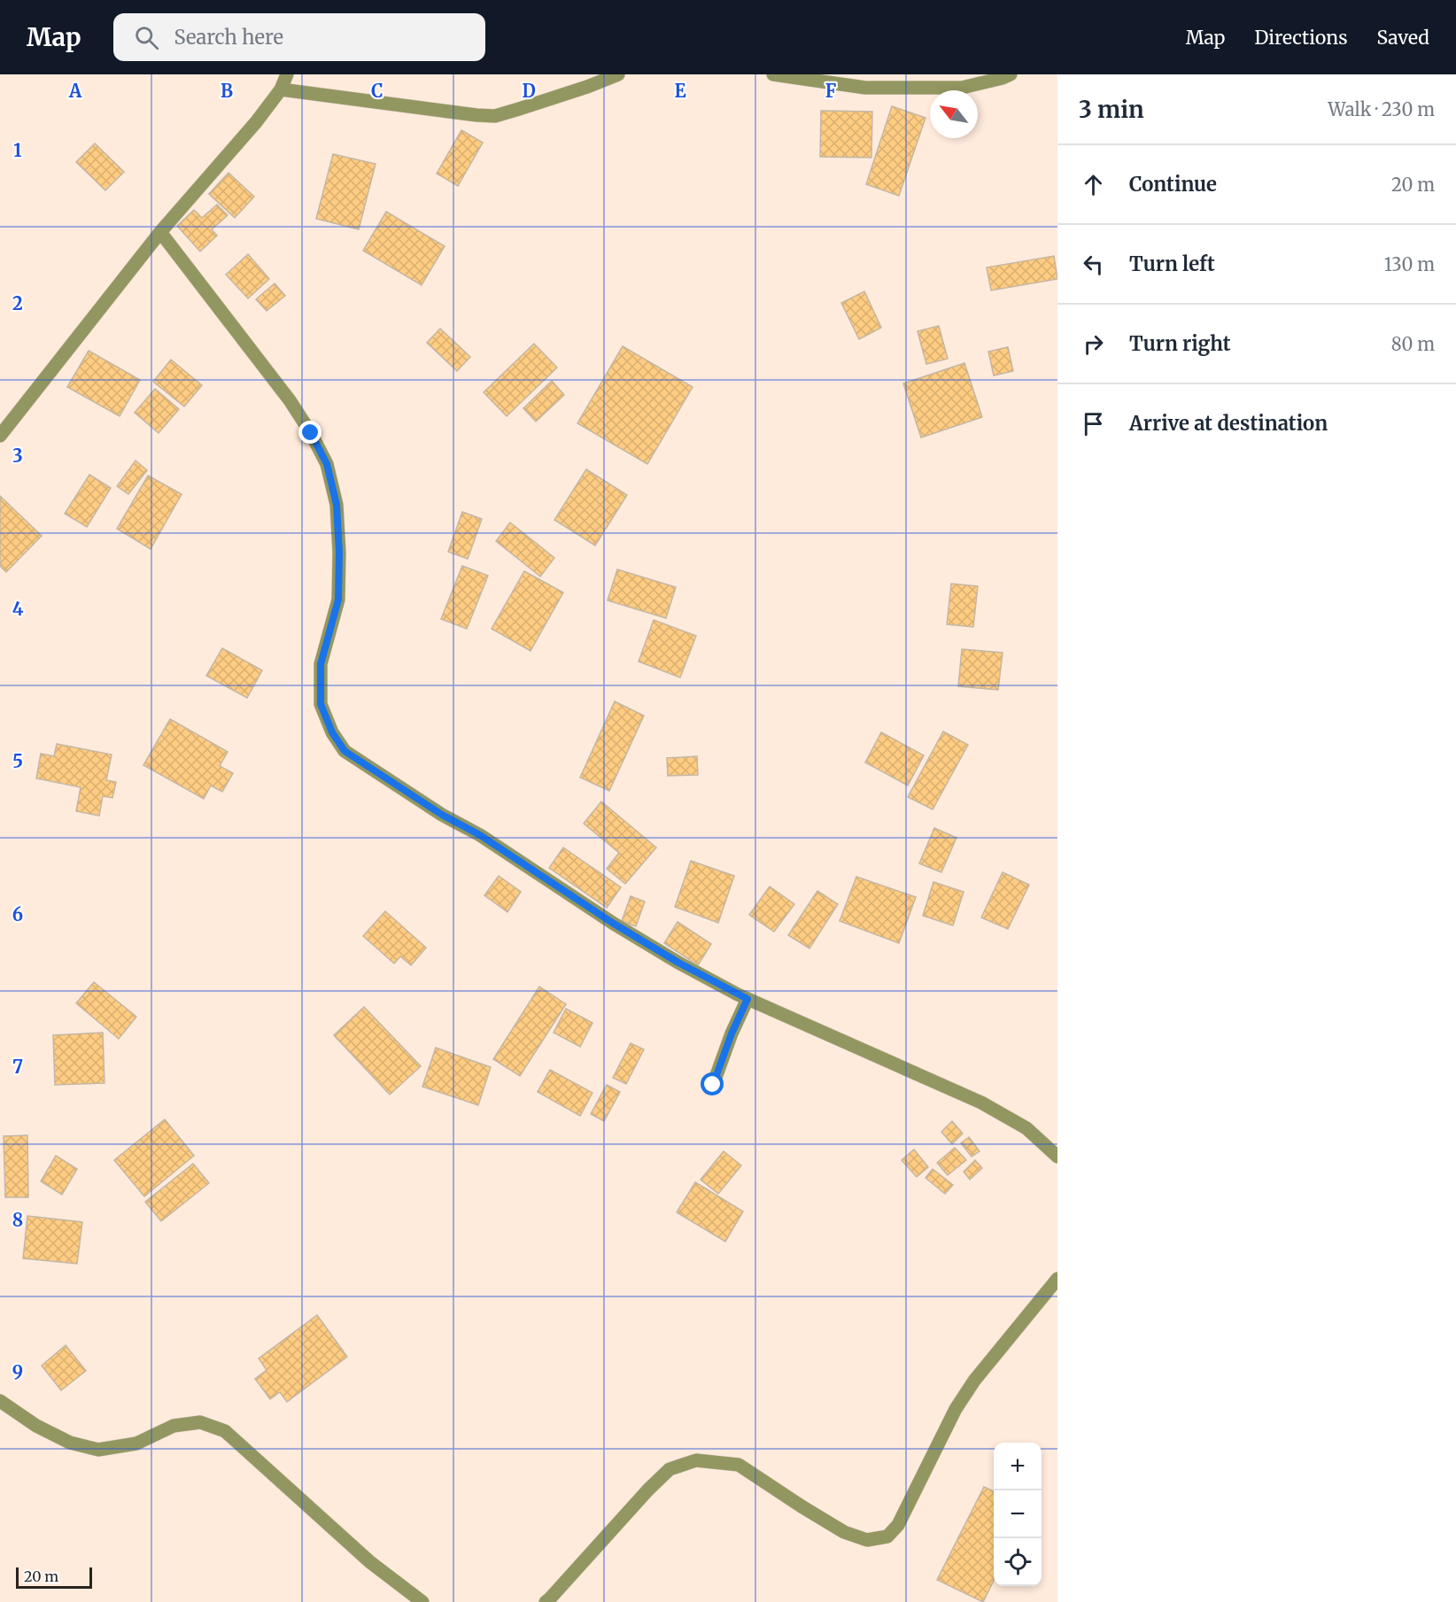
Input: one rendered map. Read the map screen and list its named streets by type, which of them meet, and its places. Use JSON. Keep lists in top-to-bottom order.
{
  "scale_bar": "20 m",
  "north": "top left",
  "page": {
    "header": "Map",
    "search": "Search here",
    "nav": ["Map", "Directions", "Saved"],
    "heading": ["3 min", "Walk · 230 m"],
    "list": [
      ["Continue", "20 m"],
      ["Turn left", "130 m"],
      ["Turn right", "80 m"],
      "Arrive at destination"
    ],
    "map_buttons": ["+", "−"],
    "scale": "20 m"
  },
  "grid": {
    "columns": [
      "A",
      "B",
      "C",
      "D",
      "E",
      "F"
    ],
    "rows": [
      "1",
      "2",
      "3",
      "4",
      "5",
      "6",
      "7",
      "8",
      "9"
    ]
  }
}
